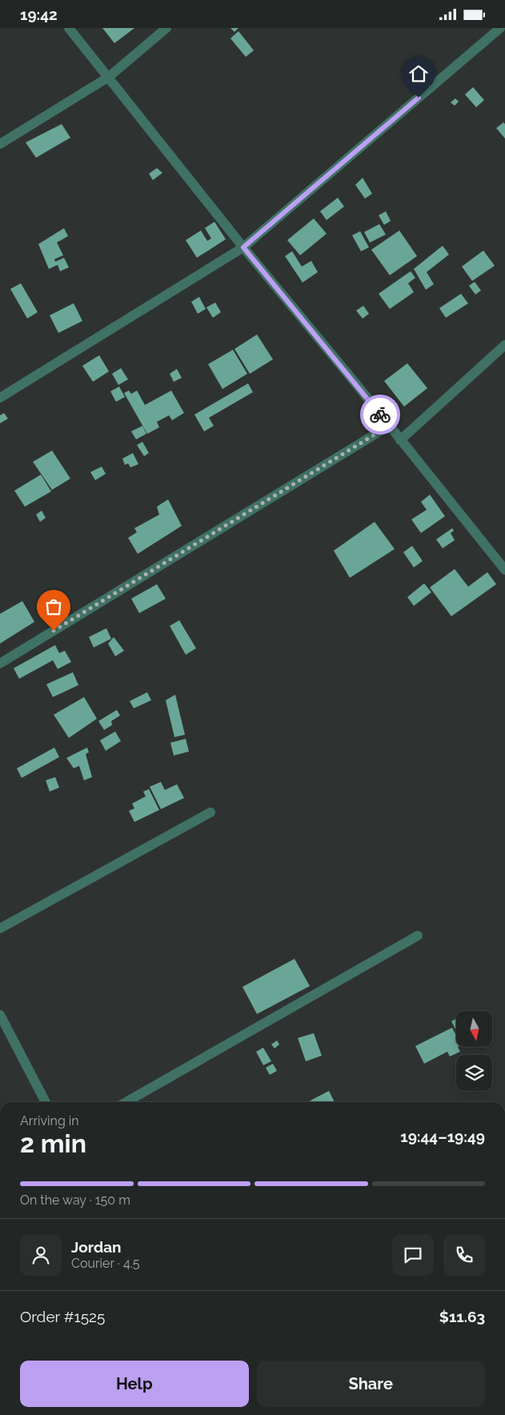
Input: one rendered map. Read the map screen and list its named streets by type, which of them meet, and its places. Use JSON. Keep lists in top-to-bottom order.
{
  "north": "bottom",
  "page": {
    "status": "19:42",
    "heading": ["2 min", "Arriving in", "19:44–19:49"],
    "panel": [
      "Jordan",
      "Courier · 4.5",
      "Order #1525",
      "$11.63"
    ],
    "bar": "On the way · 150 m",
    "buttons": ["Help", "Share"]
  }
}
